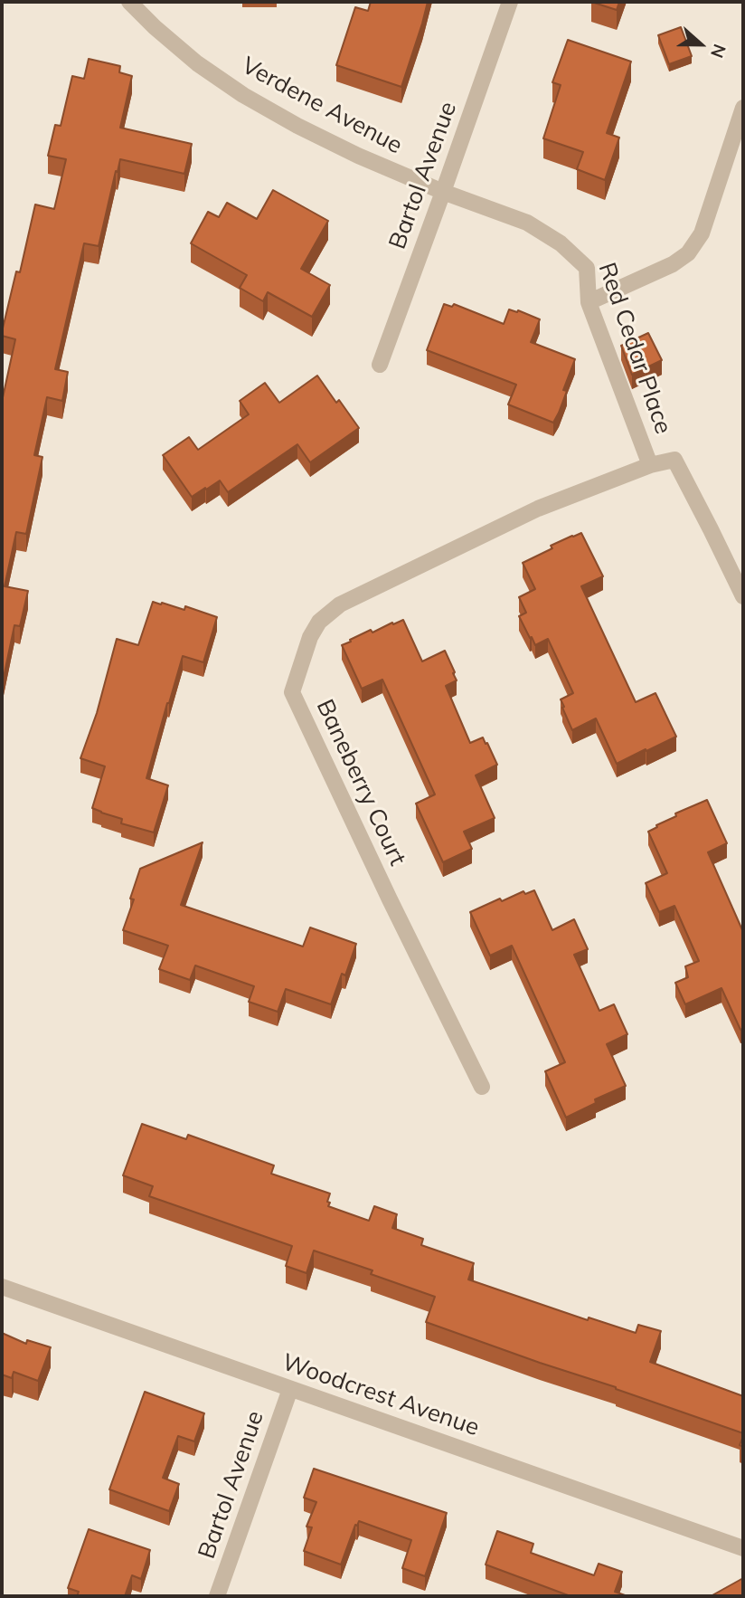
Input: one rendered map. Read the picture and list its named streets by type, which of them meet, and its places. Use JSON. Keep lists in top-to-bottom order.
{
  "streets": {
    "street": [
      "Verdene Avenue",
      "Bartol Avenue",
      "Red Cedar Place",
      "Baneberry Court",
      "Woodcrest Avenue"
    ]
  },
  "crossings": [
    ["Verdene Avenue", "Bartol Avenue"],
    ["Verdene Avenue", "Red Cedar Place"],
    ["Bartol Avenue", "Red Cedar Place"],
    ["Bartol Avenue", "Woodcrest Avenue"],
    ["Red Cedar Place", "Baneberry Court"]
  ],
  "north": "right"
}
